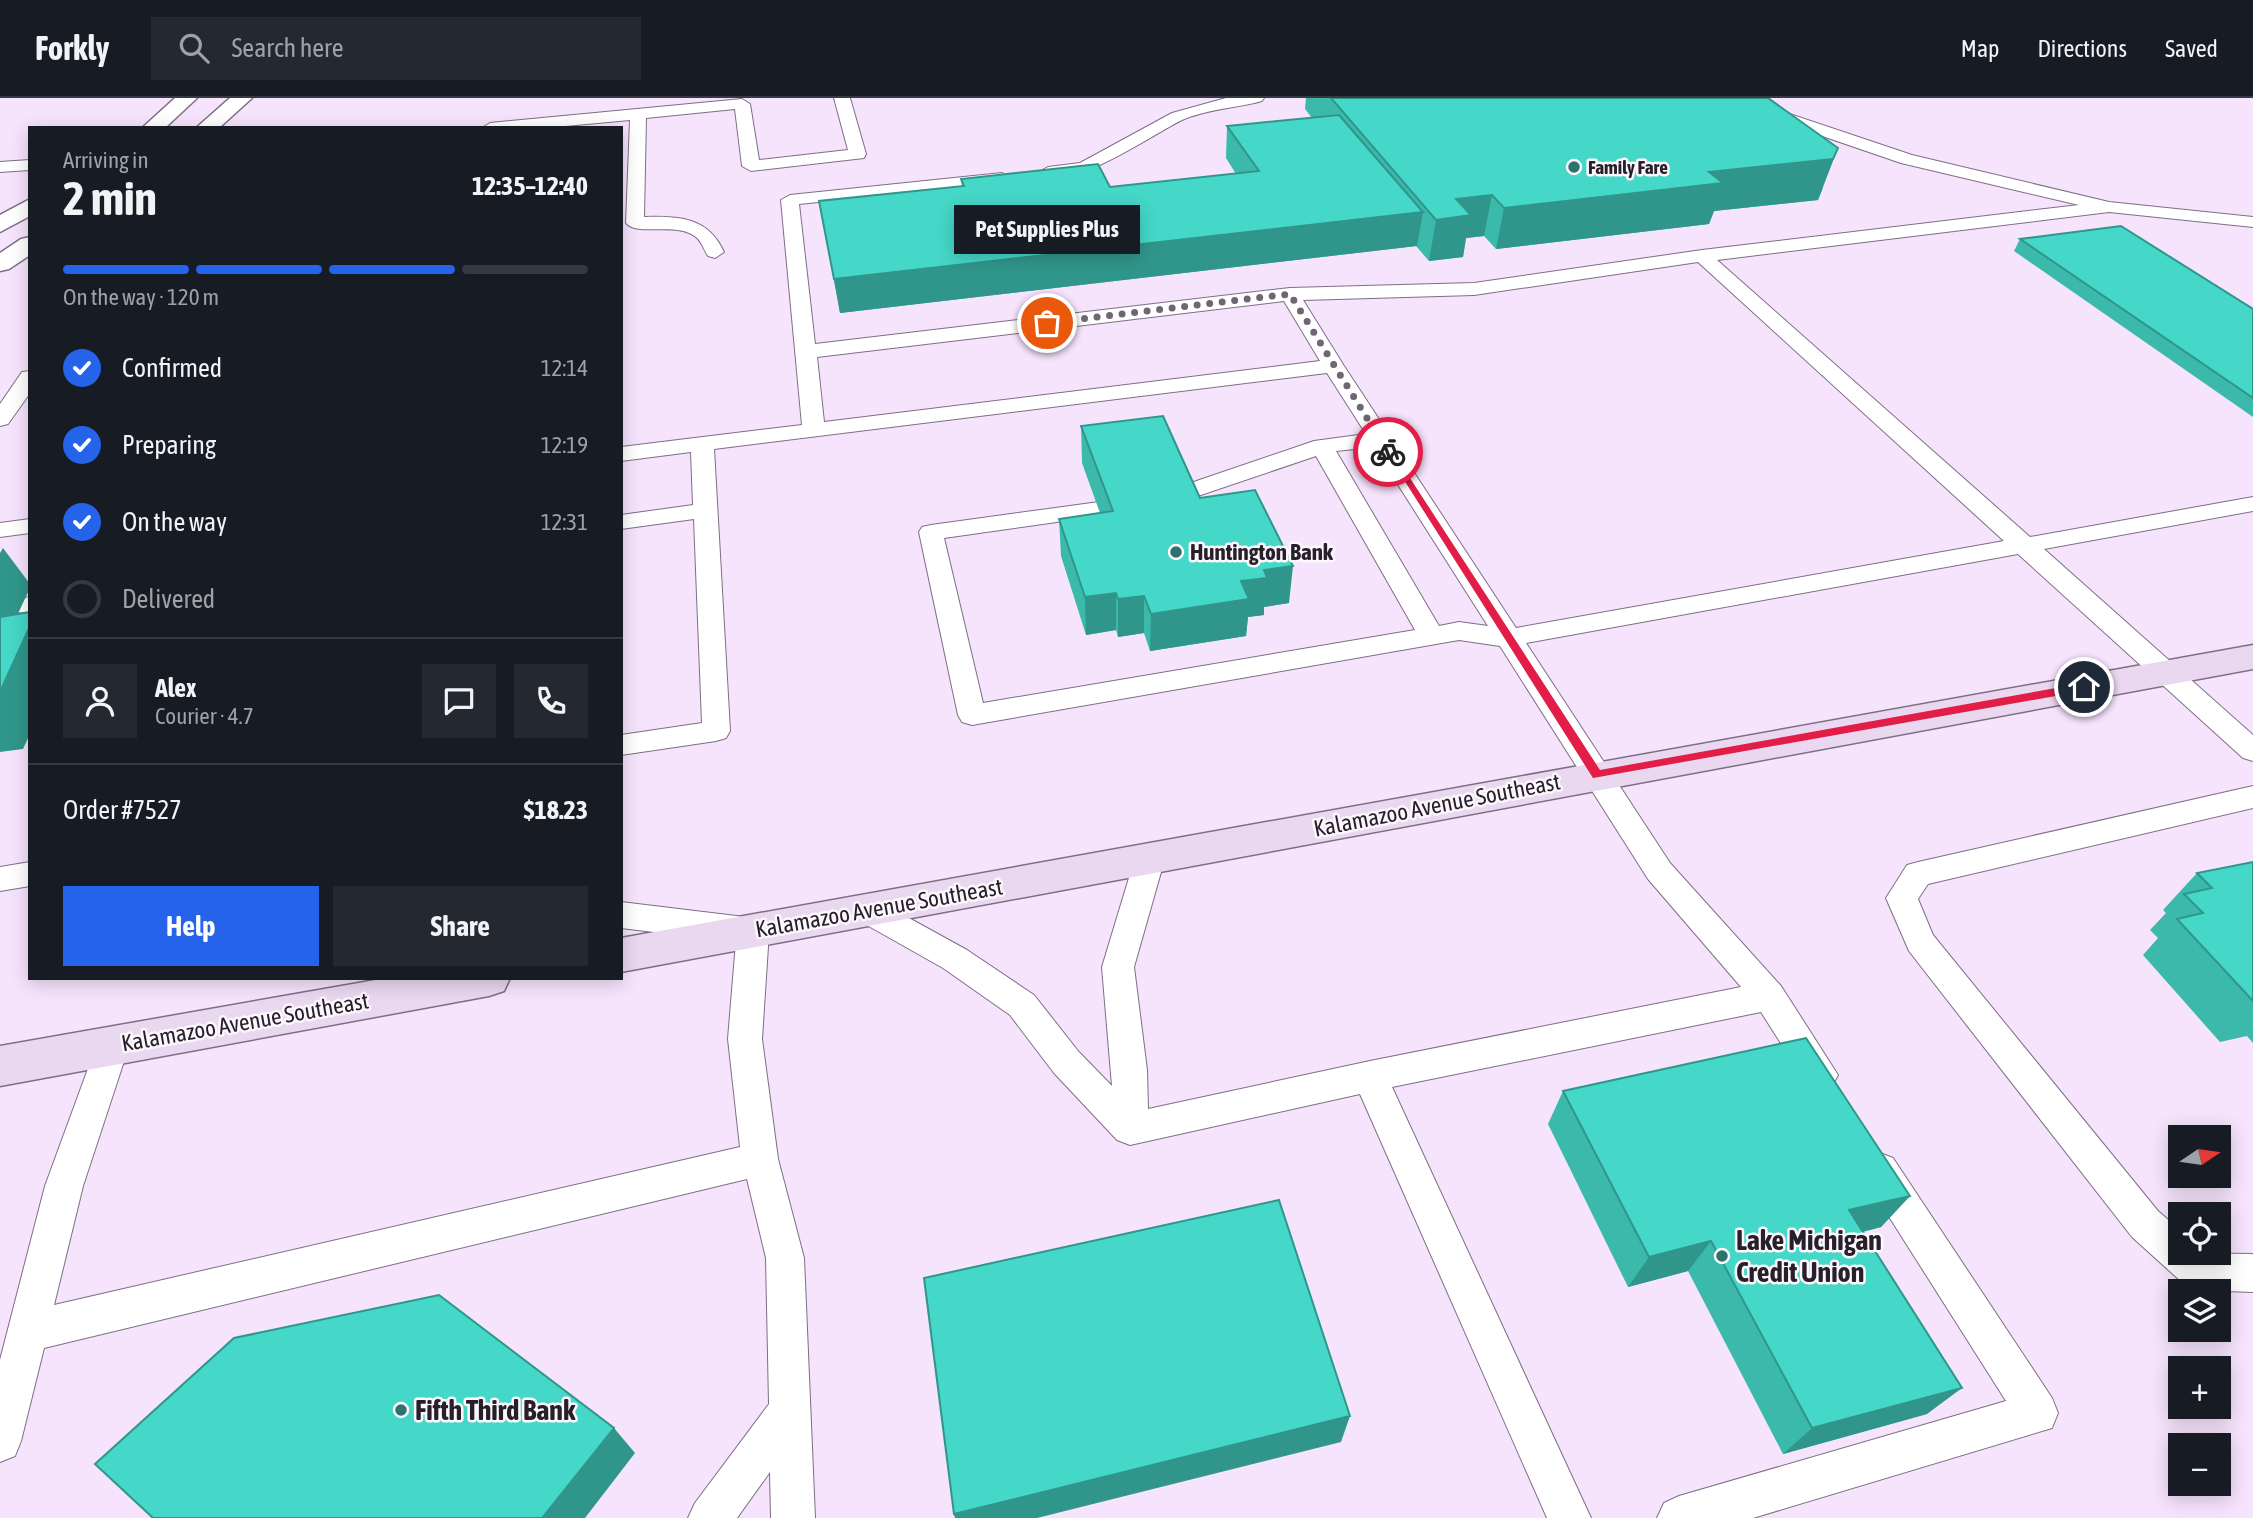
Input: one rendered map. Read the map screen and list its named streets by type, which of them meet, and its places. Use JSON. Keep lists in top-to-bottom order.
{
  "streets": {
    "main road": ["Kalamazoo Avenue Southeast"]
  },
  "places": [
    "Family Fare",
    "Pet Supplies Plus",
    "Huntington Bank",
    "Lake Michigan Credit Union",
    "Fifth Third Bank"
  ],
  "north": "right",
  "page": {
    "header": "Forkly",
    "search": "Search here",
    "nav": ["Map", "Directions", "Saved"],
    "heading": ["2 min", "Arriving in", "12:35–12:40"],
    "panel": [
      "Alex",
      "Courier · 4.7",
      "Order #7527",
      "$18.23"
    ],
    "bubble": "Pet Supplies Plus",
    "bar": "On the way · 120 m",
    "list": [
      ["Confirmed", "12:14"],
      ["Preparing", "12:19"],
      ["On the way", "12:31"],
      "Delivered"
    ],
    "buttons": ["Help", "Share"],
    "map_buttons": ["+", "−"]
  }
}
